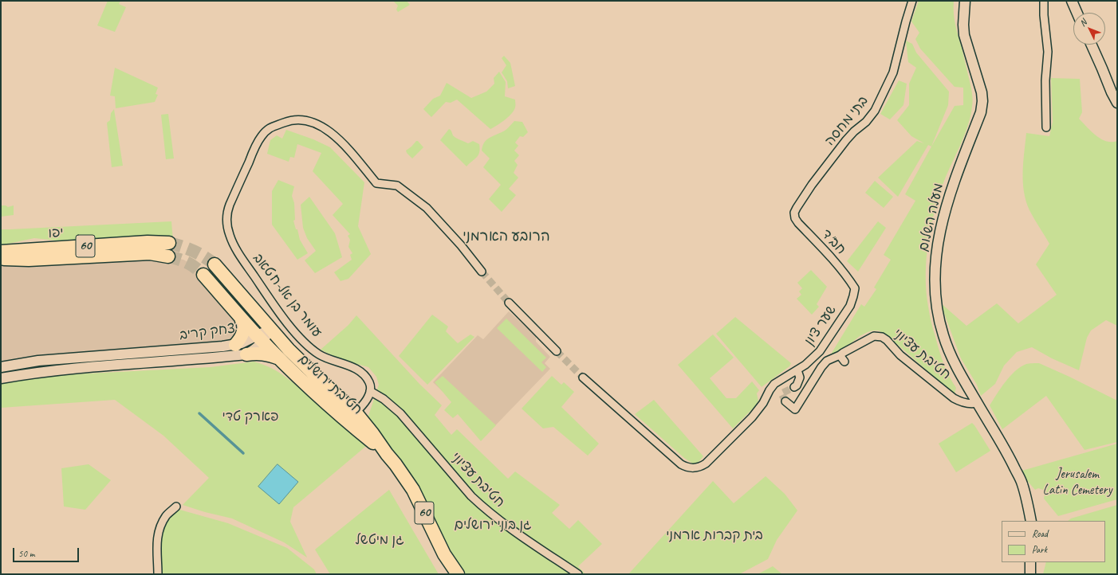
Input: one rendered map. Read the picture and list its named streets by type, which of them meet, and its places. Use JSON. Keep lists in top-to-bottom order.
{
  "streets": {
    "highway": ["יפו", "60", "חטיבת ירושלים"],
    "street": [
      "בתי מחסה",
      "מעלה השלום",
      "חב\"ד",
      "עומר בן אל-ח'טאב",
      "שער ציון",
      "יצחק קריב",
      "חטיבת עציוני"
    ]
  },
  "crossings": [
    ["בתי מחסה", "חב\"ד"],
    ["מעלה השלום", "חטיבת עציוני"],
    ["חב\"ד", "שער ציון"],
    ["60", "יצחק קריב"],
    ["60", "חטיבת ירושלים"],
    ["עומר בן אל-ח'טאב", "חטיבת עציוני"],
    ["יצחק קריב", "חטיבת ירושלים"]
  ],
  "districts": ["הרובע הארמני"],
  "parks": [
    "פארק טדי",
    "Jerusalem Latin Cemetery",
    "גן בוני ירושלים",
    "בית קברות ארמני",
    "גן מיטשל"
  ],
  "legend": ["Road", "Park"],
  "scale_bar": "50 m",
  "north": "top left"
}
